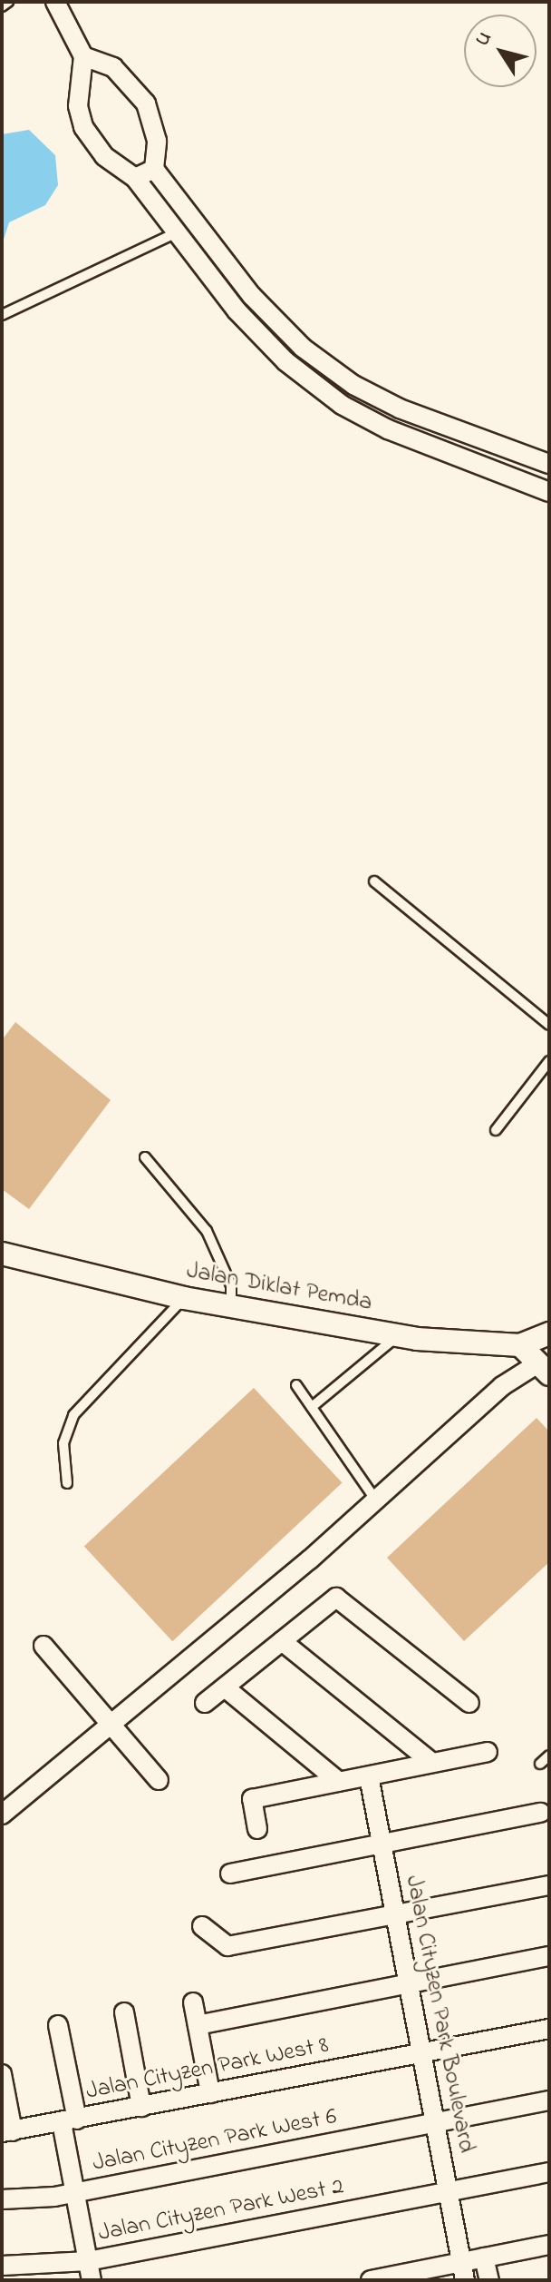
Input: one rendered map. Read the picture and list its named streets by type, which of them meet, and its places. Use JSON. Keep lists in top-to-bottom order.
{
  "streets": {
    "street": [
      "Jalan Diklat Pemda",
      "Jalan Cityzen Park Boulevard",
      "Jalan Cityzen Park West 8",
      "Jalan Cityzen Park West 6",
      "Jalan Cityzen Park West 2"
    ]
  },
  "crossings": [
    ["Jalan Cityzen Park Boulevard", "Jalan Cityzen Park West 8"],
    ["Jalan Cityzen Park Boulevard", "Jalan Cityzen Park West 6"],
    ["Jalan Cityzen Park Boulevard", "Jalan Cityzen Park West 2"]
  ],
  "north": "top left"
}
